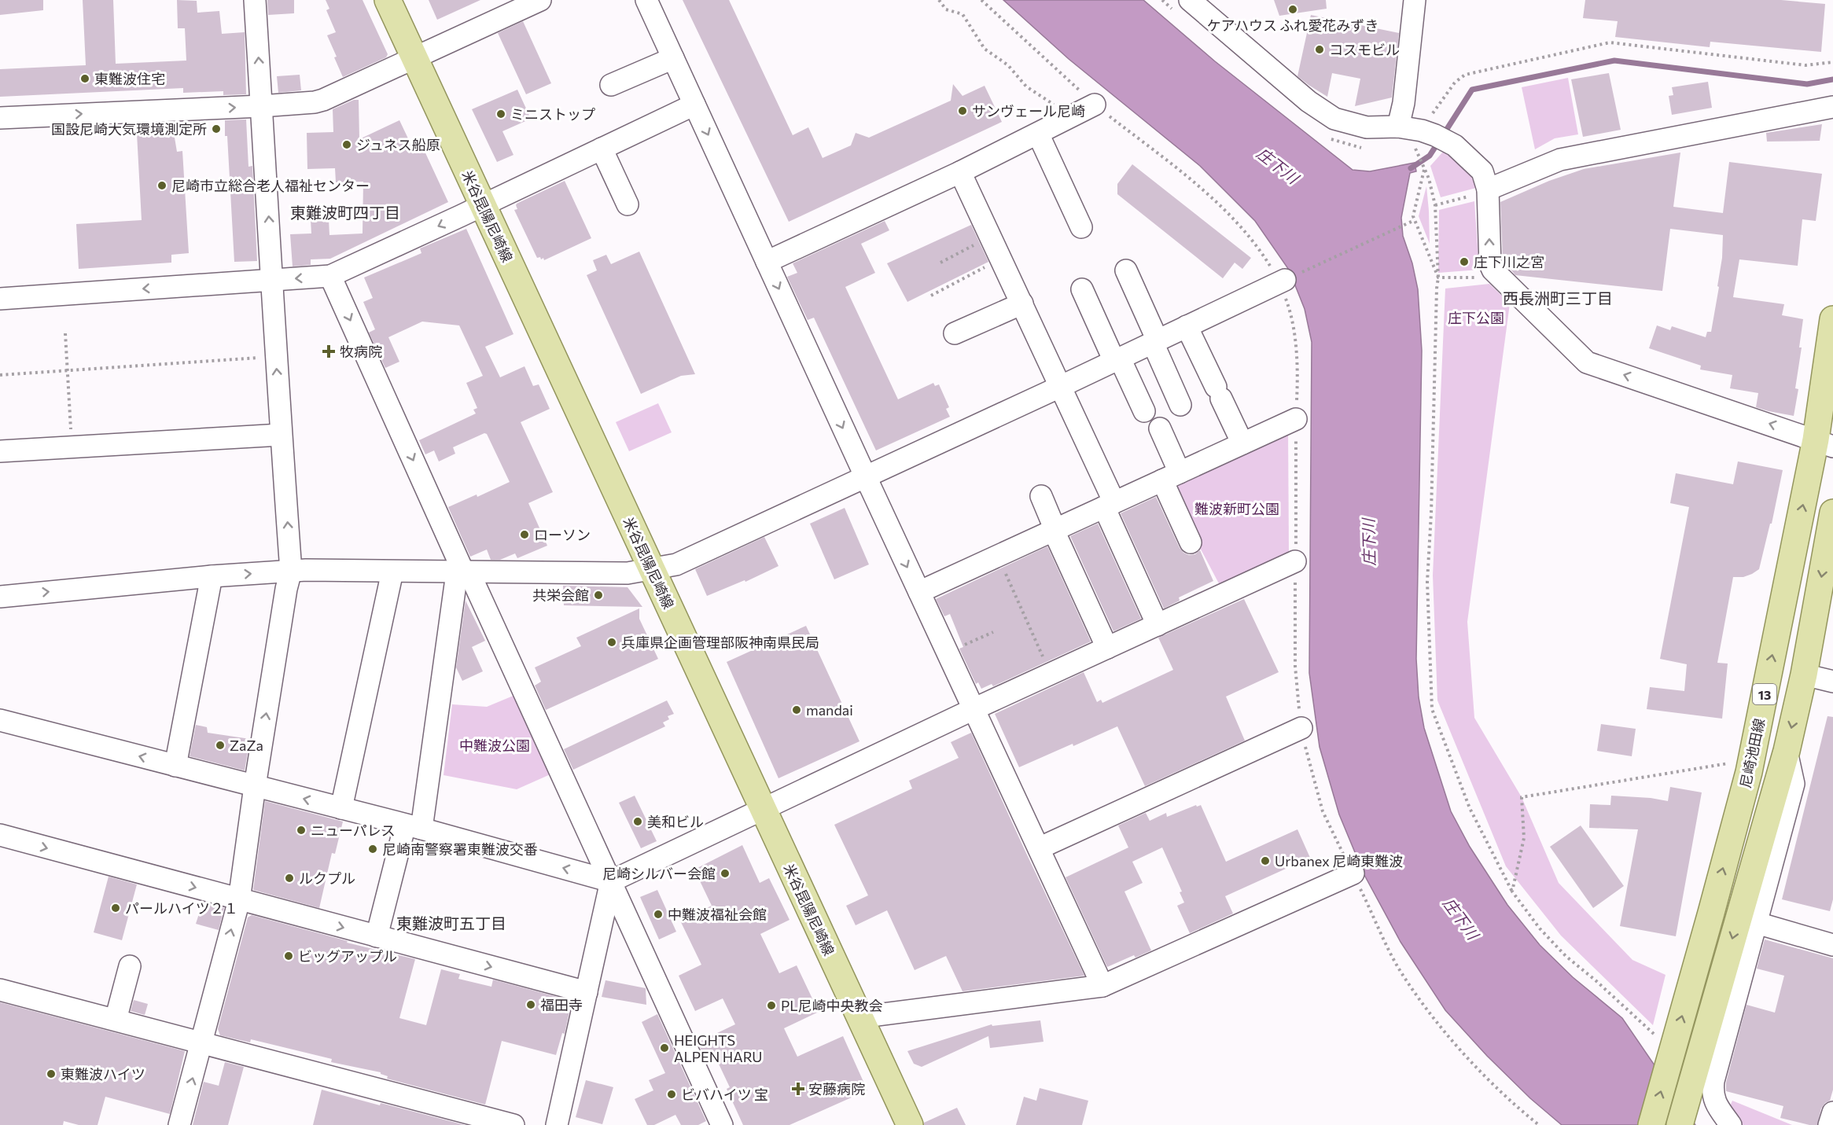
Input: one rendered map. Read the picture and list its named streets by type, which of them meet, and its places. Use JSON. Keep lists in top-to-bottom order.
{
  "streets": {
    "main road": ["米谷昆陽尼崎線", "13", "尼崎池田線"]
  },
  "districts": ["東難波町四丁目", "西長洲町三丁目", "東難波町五丁目"],
  "water": ["庄下川"],
  "parks": ["庄下公園", "難波新町公園", "中難波公園"],
  "places": {
    "other": [
      "ケアハウス ふれ愛花みずき",
      "コスモビル",
      "東難波住宅",
      "サンヴェール尼崎",
      "ミニストップ",
      "国設尼崎大気環境測定所",
      "ジュネス船原",
      "尼崎市立総合老人福祉センター",
      "庄下川之宮",
      "ローソン",
      "共栄会館",
      "兵庫県企画管理部阪神南県民局",
      "mandai",
      "ZaZa",
      "美和ビル",
      "ニューパレス",
      "尼崎南警察署東難波交番",
      "Urbanex 尼崎東難波",
      "尼崎シルバー会館",
      "ルクプル",
      "パールハイツ２１",
      "中難波福祉会館",
      "ビッグアップル",
      "福田寺",
      "PL尼崎中央教会",
      "HEIGHTS ALPEN HARU",
      "東難波ハイツ",
      "ビバハイツ 宝"
    ],
    "health": ["牧病院", "安藤病院"]
  }
}
